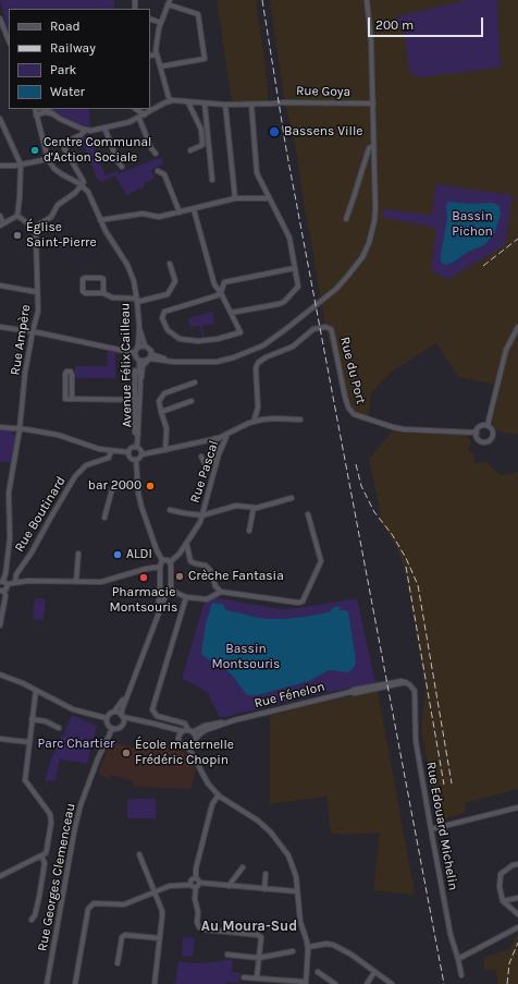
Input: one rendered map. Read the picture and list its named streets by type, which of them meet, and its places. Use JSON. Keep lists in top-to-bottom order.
{
  "streets": {
    "street": [
      "Rue Goya",
      "Rue Ampère",
      "Avenue Félix Cailleau",
      "Rue du Port",
      "Rue Pascal",
      "Rue Boutinard",
      "Rue Fénelon",
      "Rue Edouard Michelin",
      "Rue Georges Clemenceau"
    ]
  },
  "crossings": [
    ["Rue Fénelon", "Rue Edouard Michelin"]
  ],
  "districts": ["Au Moura-Sud"],
  "parks": ["Bassin Pichon", "Bassin Montsouris", "Parc Chartier"],
  "places": [
    "Bassens Ville",
    "Centre Communal d'Action Sociale",
    "Église Saint-Pierre",
    "bar 2000",
    "ALDI",
    "Crèche Fantasia",
    "Pharmacie Montsouris",
    "École maternelle Frédéric Chopin"
  ],
  "legend": [
    "Road",
    "Railway",
    "Park",
    "Water"
  ],
  "scale_bar": "200 m"
}
